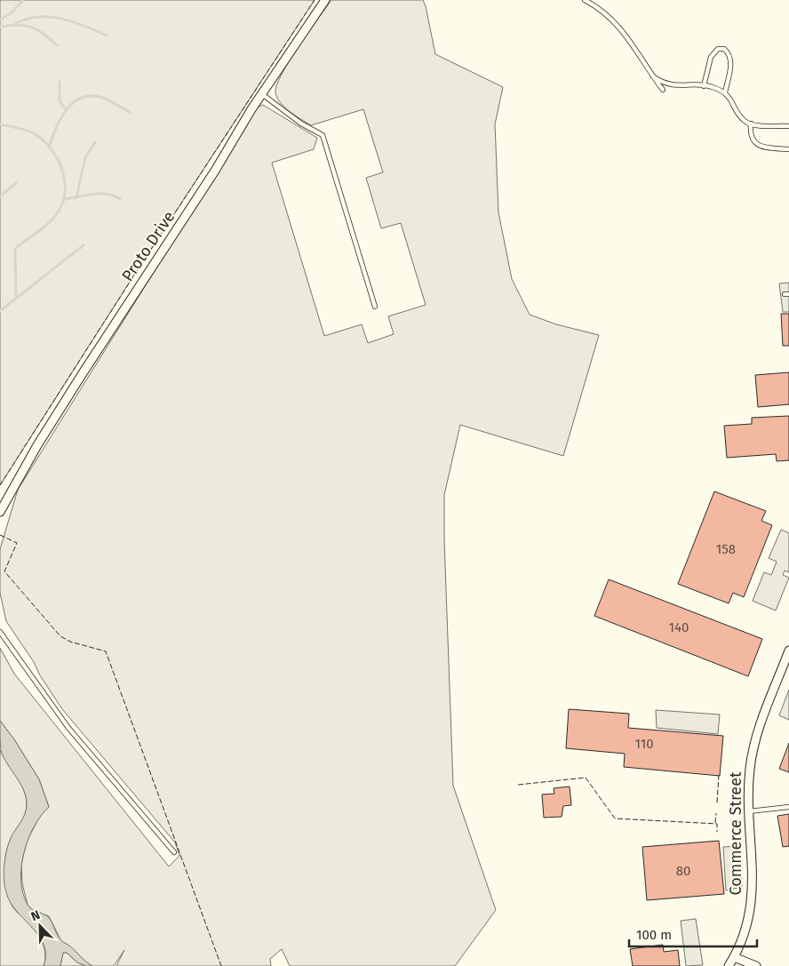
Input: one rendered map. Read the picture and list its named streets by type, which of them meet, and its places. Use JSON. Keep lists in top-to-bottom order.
{
  "streets": {
    "street": ["Proto Drive", "Commerce Street"]
  },
  "house_numbers": [
    "158",
    "140",
    "110",
    "80"
  ],
  "scale_bar": "100 m",
  "north": "top left"
}
